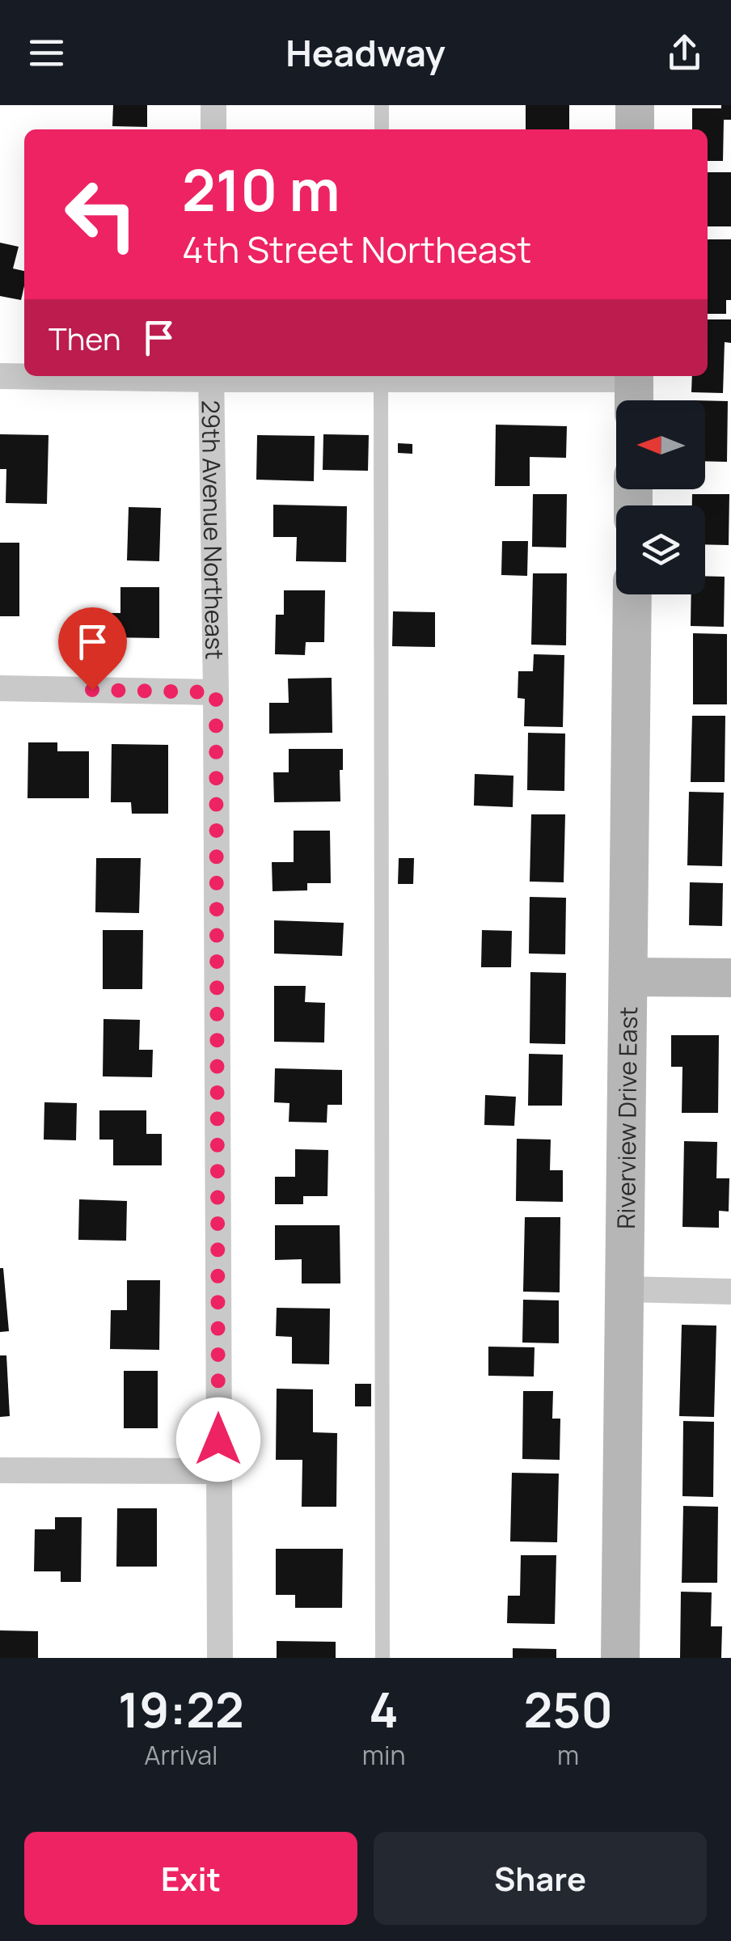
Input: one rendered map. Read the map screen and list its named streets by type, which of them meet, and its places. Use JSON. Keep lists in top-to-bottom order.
{
  "streets": {
    "street": ["29th Avenue Northeast", "Riverview Drive East"]
  },
  "north": "left",
  "page": {
    "header": "Headway",
    "turn": ["210 m", "4th Street Northeast"],
    "then": "Then",
    "eta": [
      "19:22",
      "Arrival",
      "4",
      "min",
      "250",
      "m"
    ],
    "buttons": ["Exit", "Share"]
  }
}
